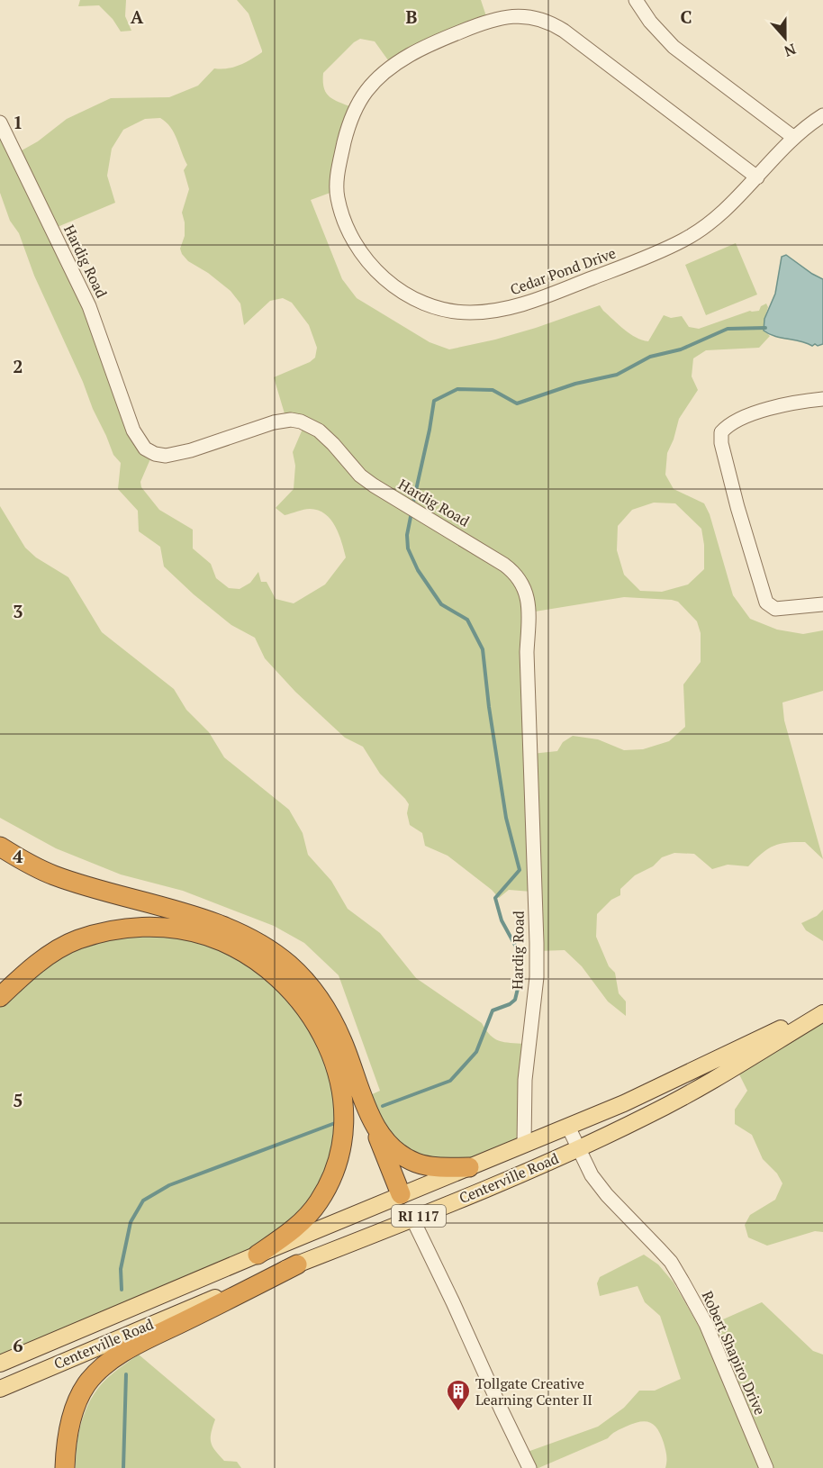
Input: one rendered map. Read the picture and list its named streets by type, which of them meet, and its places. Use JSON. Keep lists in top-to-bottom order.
{
  "streets": {
    "main road": ["Centerville Road", "RI 117"],
    "street": ["Hardig Road", "Cedar Pond Drive", "Robert Shapiro Drive"]
  },
  "crossings": [
    ["Hardig Road", "Centerville Road"],
    ["Centerville Road", "Robert Shapiro Drive"]
  ],
  "places": {
    "building": ["Tollgate Creative Learning Center II"]
  },
  "north": "bottom",
  "grid": {
    "columns": ["A", "B", "C"],
    "rows": [
      "1",
      "2",
      "3",
      "4",
      "5",
      "6"
    ]
  }
}
